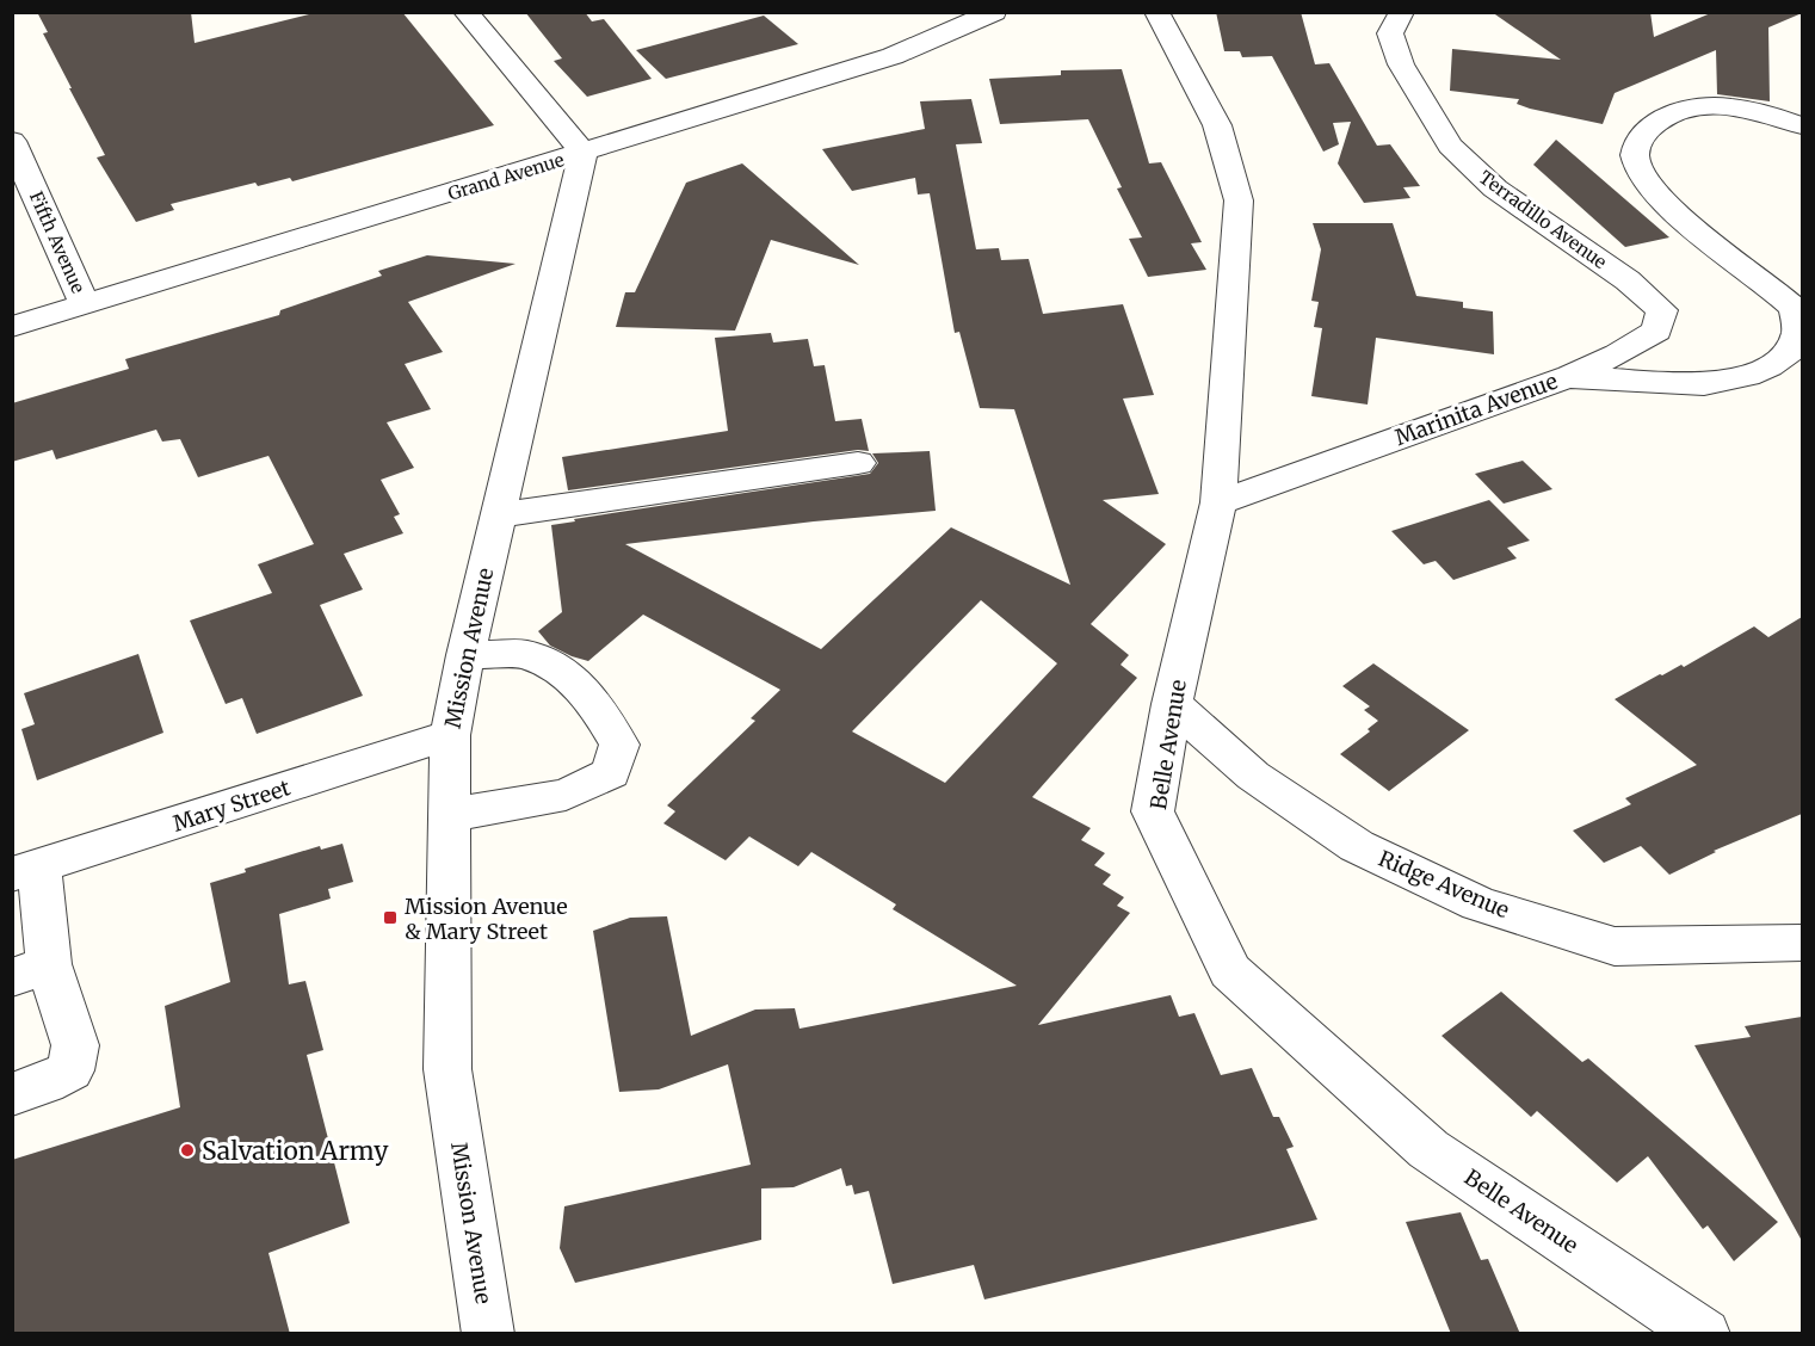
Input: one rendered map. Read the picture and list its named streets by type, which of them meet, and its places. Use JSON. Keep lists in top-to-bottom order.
{
  "streets": {
    "street": [
      "Grand Avenue",
      "Terradillo Avenue",
      "Fifth Avenue",
      "Marinita Avenue",
      "Mission Avenue",
      "Belle Avenue",
      "Mary Street",
      "Ridge Avenue"
    ]
  },
  "crossings": [
    ["Grand Avenue", "Fifth Avenue"],
    ["Grand Avenue", "Mission Avenue"],
    ["Terradillo Avenue", "Marinita Avenue"],
    ["Marinita Avenue", "Belle Avenue"],
    ["Mission Avenue", "Mary Street"],
    ["Belle Avenue", "Ridge Avenue"]
  ],
  "places": {
    "transit": ["Mission Avenue & Mary Street"],
    "other": ["Salvation Army"]
  }
}
